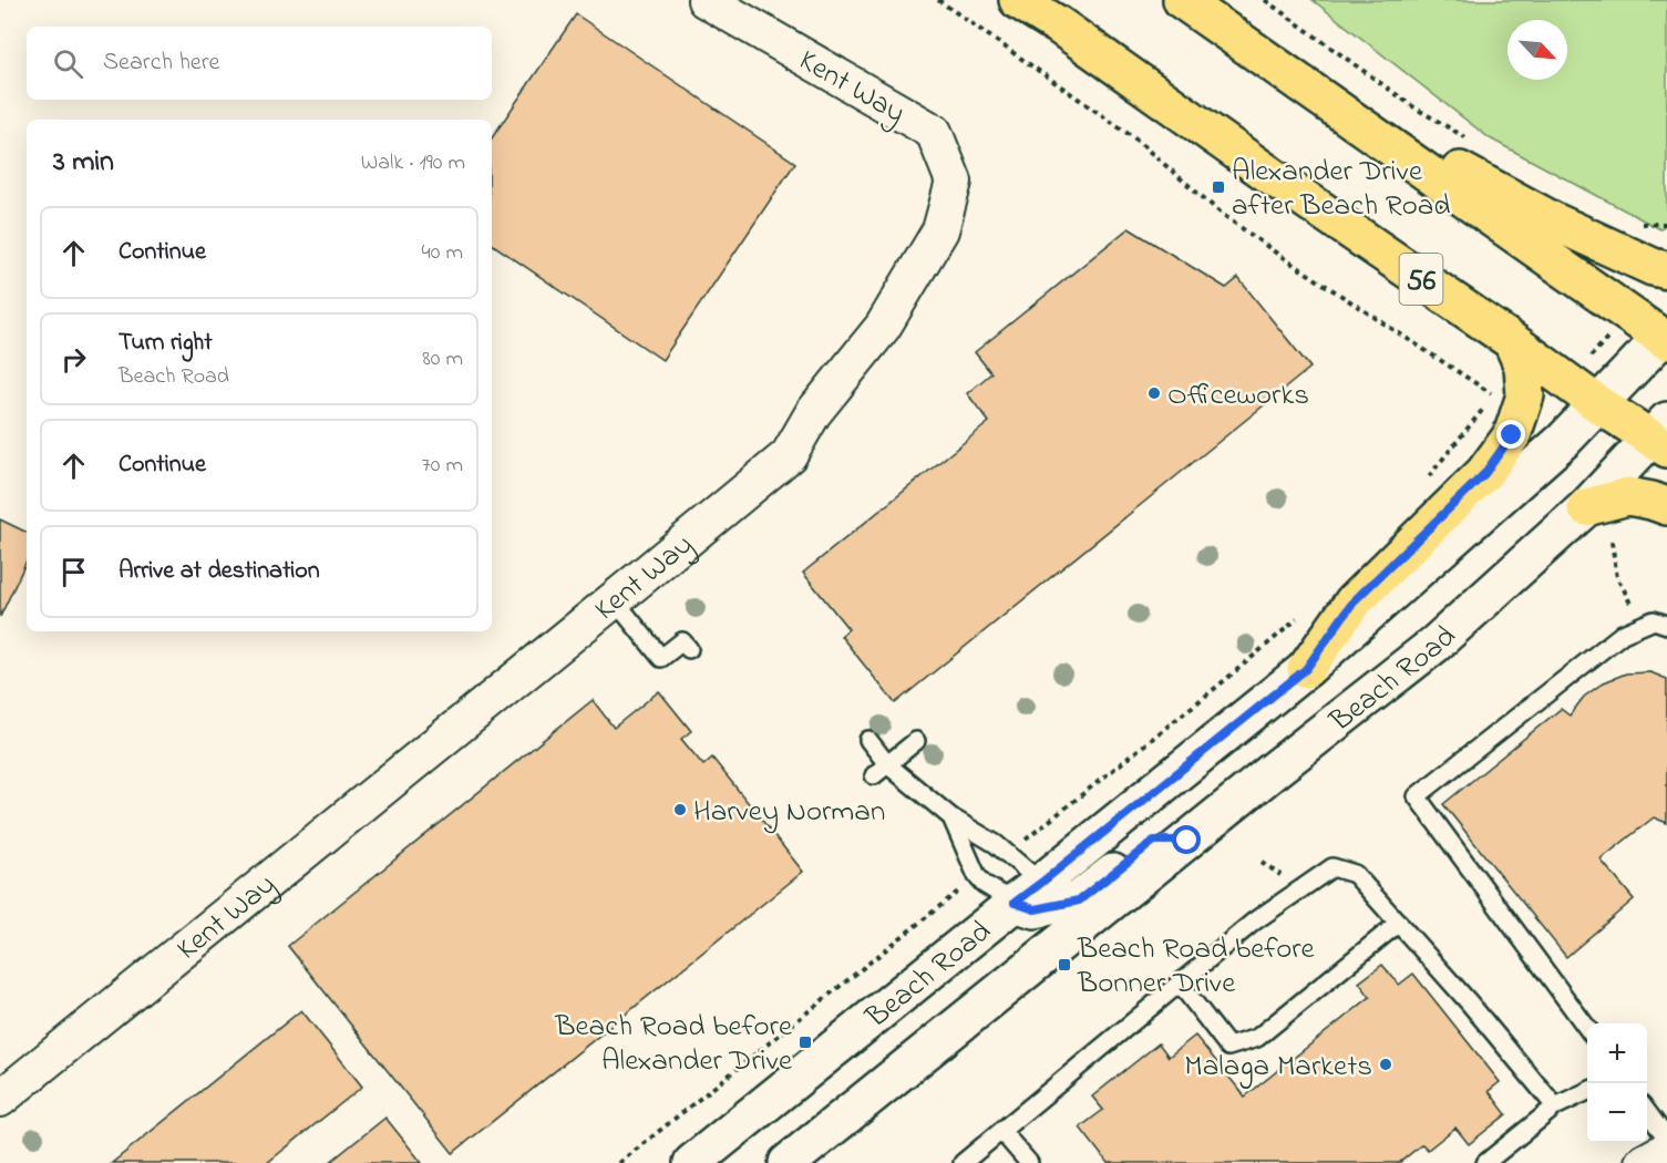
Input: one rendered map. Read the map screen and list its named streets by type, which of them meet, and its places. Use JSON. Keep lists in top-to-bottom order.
{
  "streets": {
    "main road": ["56", "Beach Road"],
    "street": ["Kent Way"]
  },
  "crossings": [
    ["56", "Beach Road"]
  ],
  "places": {
    "transit": ["Alexander Drive after Beach Road", "Beach Road before Bonner Drive", "Beach Road before Alexander Drive"],
    "other": ["Officeworks", "Harvey Norman", "Malaga Markets"]
  },
  "north": "bottom right",
  "page": {
    "search": "Search here",
    "heading": ["3 min", "Walk · 190 m"],
    "list": [
      ["Continue", "40 m"],
      ["Turn right", "Beach Road", "80 m"],
      ["Continue", "70 m"],
      "Arrive at destination"
    ],
    "map_buttons": ["+", "−"]
  }
}
